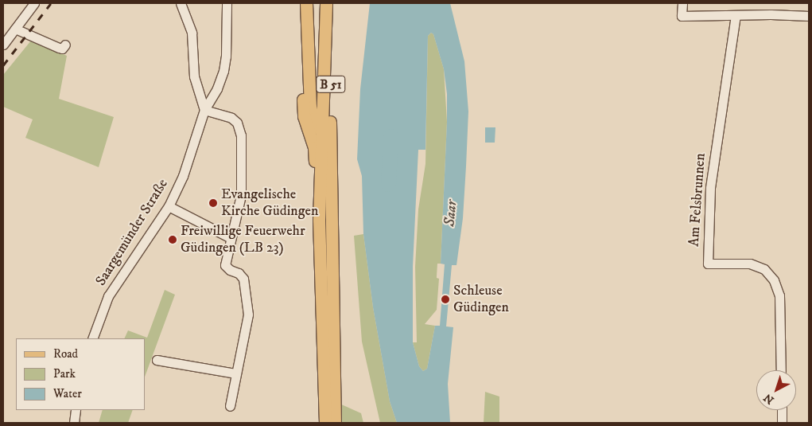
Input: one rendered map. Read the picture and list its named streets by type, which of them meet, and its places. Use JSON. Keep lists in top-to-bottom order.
{
  "streets": {
    "main road": ["B 51"],
    "street": ["Am Felsbrunnen", "Saargemünder Straße"]
  },
  "water": ["Saar"],
  "places": ["Evangelische Kirche Güdingen", "Freiwillige Feuerwehr Güdingen (LB 23)", "Schleuse Güdingen"],
  "legend": ["Road", "Park", "Water"],
  "north": "bottom left"
}
